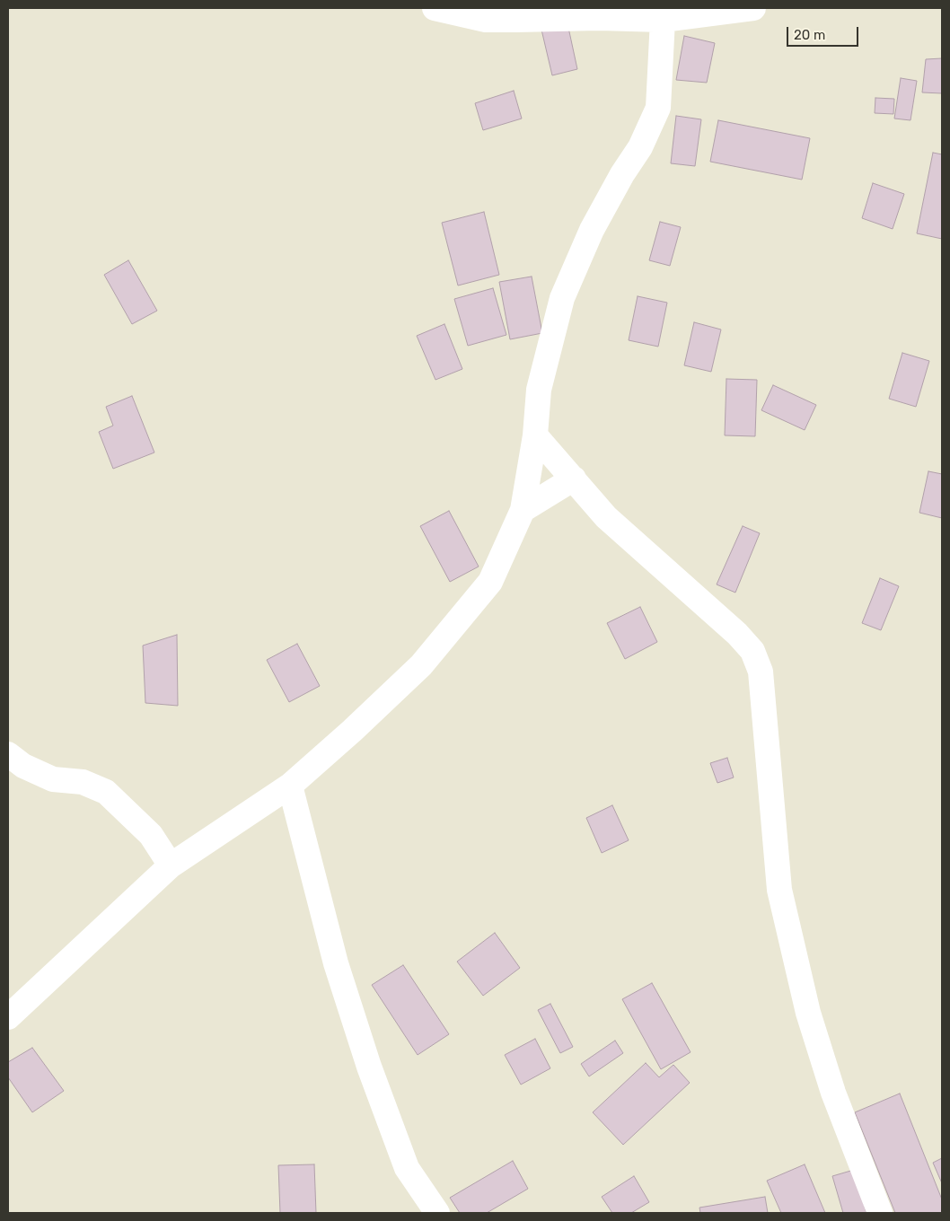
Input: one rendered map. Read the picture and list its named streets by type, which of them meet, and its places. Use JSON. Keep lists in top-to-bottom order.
{
  "scale_bar": "20 m"
}
